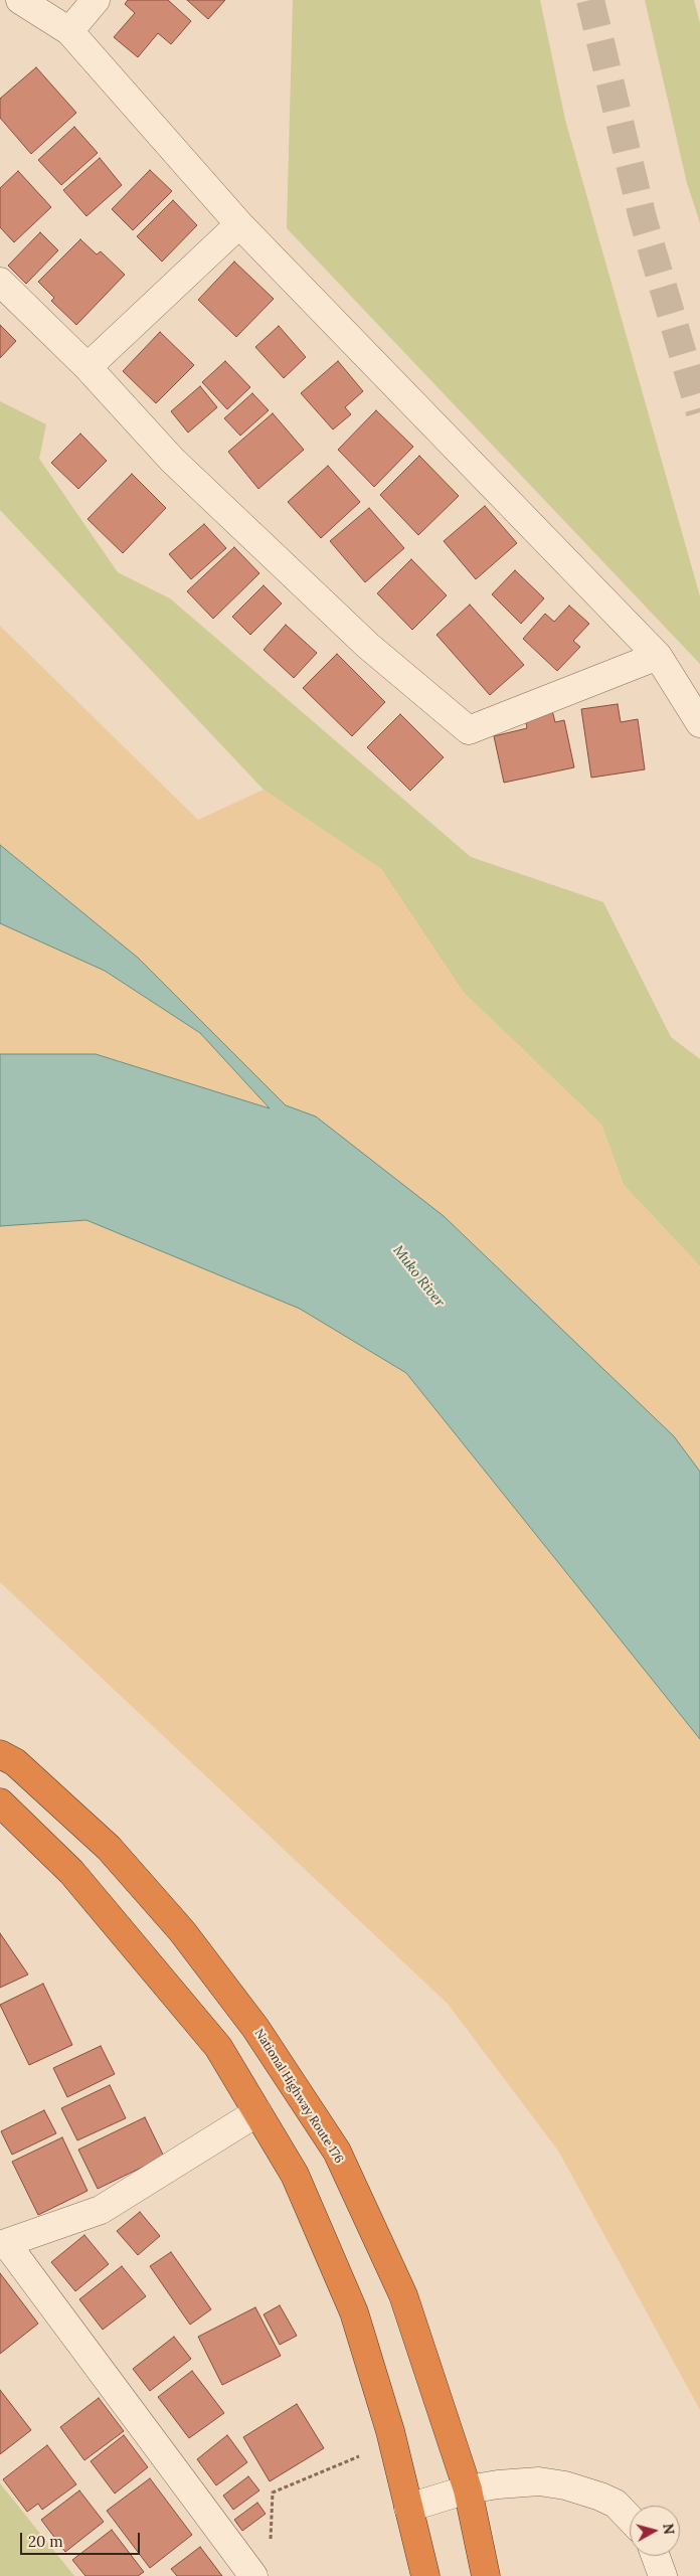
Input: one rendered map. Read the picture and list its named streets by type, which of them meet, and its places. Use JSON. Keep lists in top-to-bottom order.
{
  "streets": {
    "highway": ["National Highway Route 176"]
  },
  "water": ["Muko River"],
  "scale_bar": "20 m",
  "north": "right"
}
